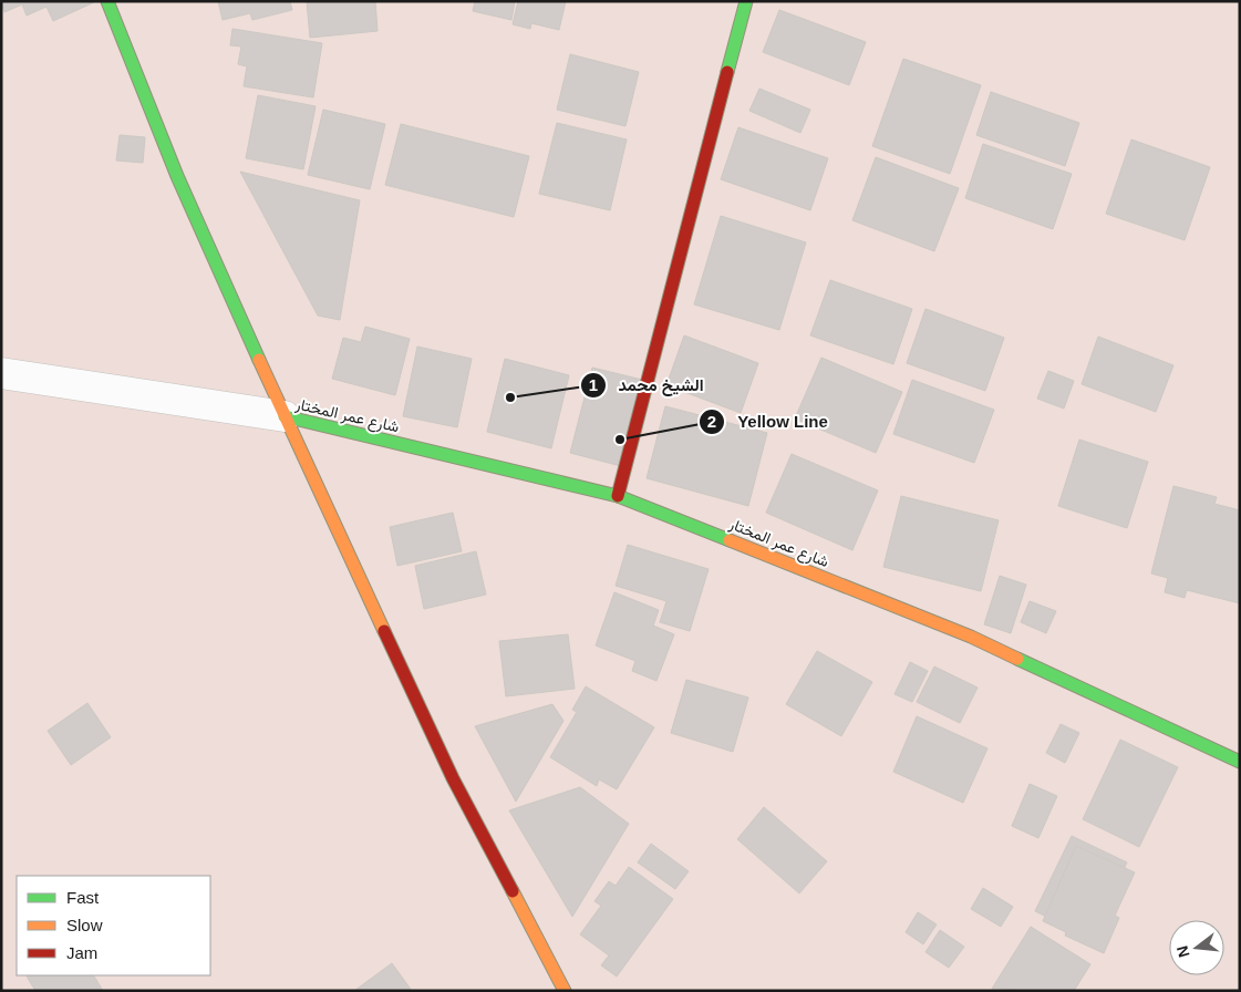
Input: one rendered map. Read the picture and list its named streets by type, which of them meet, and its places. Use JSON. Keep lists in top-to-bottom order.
{
  "streets": {
    "street": ["شارع عمر المختار"]
  },
  "places": ["الشيخ محمد", "Yellow Line"],
  "legend": ["Fast", "Slow", "Jam"],
  "north": "left"
}
